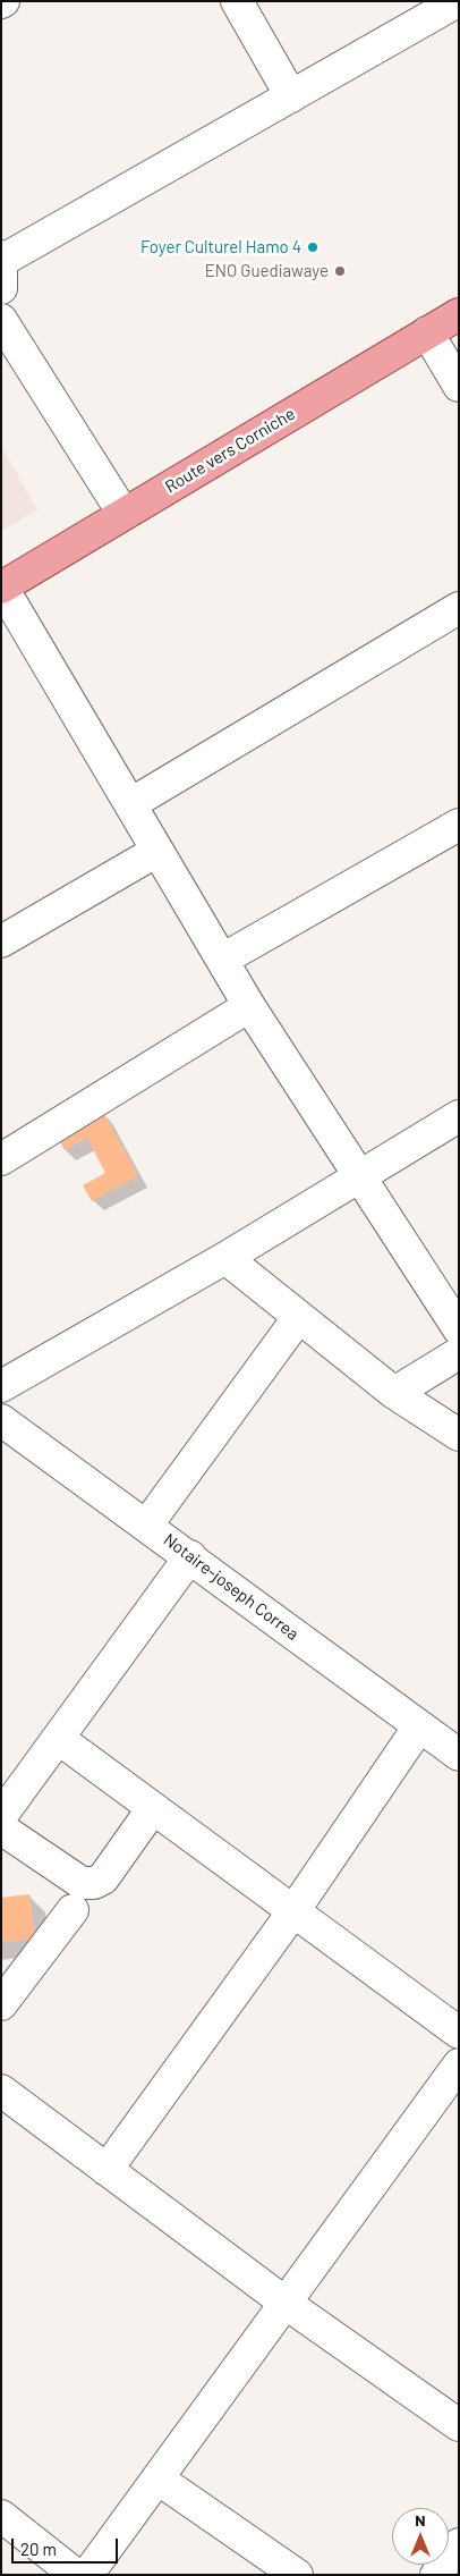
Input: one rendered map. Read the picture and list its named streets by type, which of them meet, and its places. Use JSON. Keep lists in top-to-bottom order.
{
  "streets": {
    "main road": ["Route vers Corniche"],
    "street": ["Notaire-joseph Correa"]
  },
  "places": ["Foyer Culturel Hamo 4", "ENO Guediawaye"],
  "scale_bar": "20 m",
  "north": "top"
}
